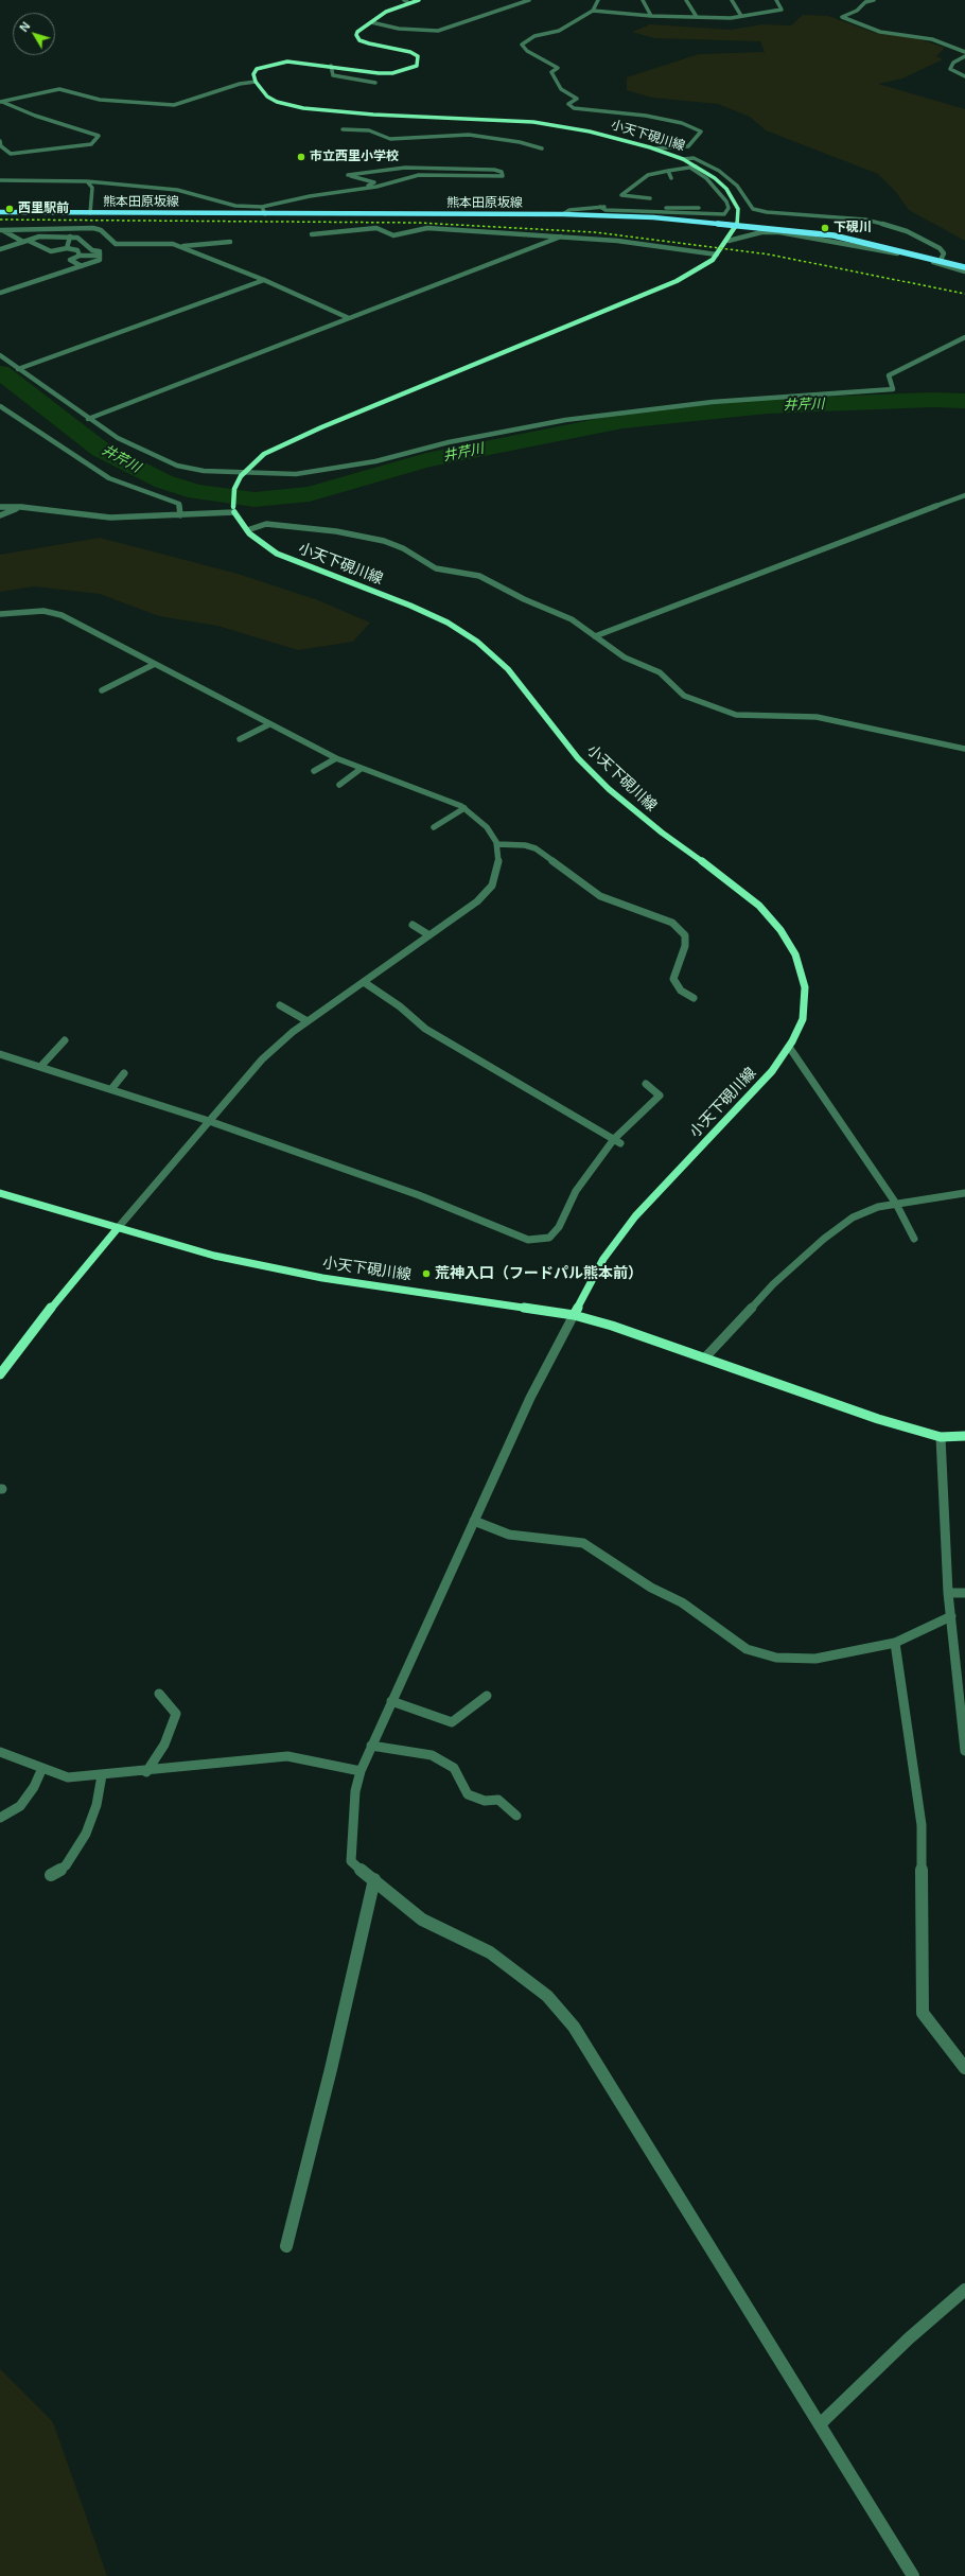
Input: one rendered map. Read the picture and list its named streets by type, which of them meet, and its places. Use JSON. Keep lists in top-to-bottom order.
{
  "streets": {
    "main road": ["小天下硯川線", "熊本田原坂線"]
  },
  "crossings": [
    ["小天下硯川線", "熊本田原坂線"]
  ],
  "water": ["井芹川"],
  "places": [
    "市立西里小学校",
    "西里駅前",
    "下硯川",
    "荒神入口（フードパル熊本前）"
  ],
  "north": "top left"
}
